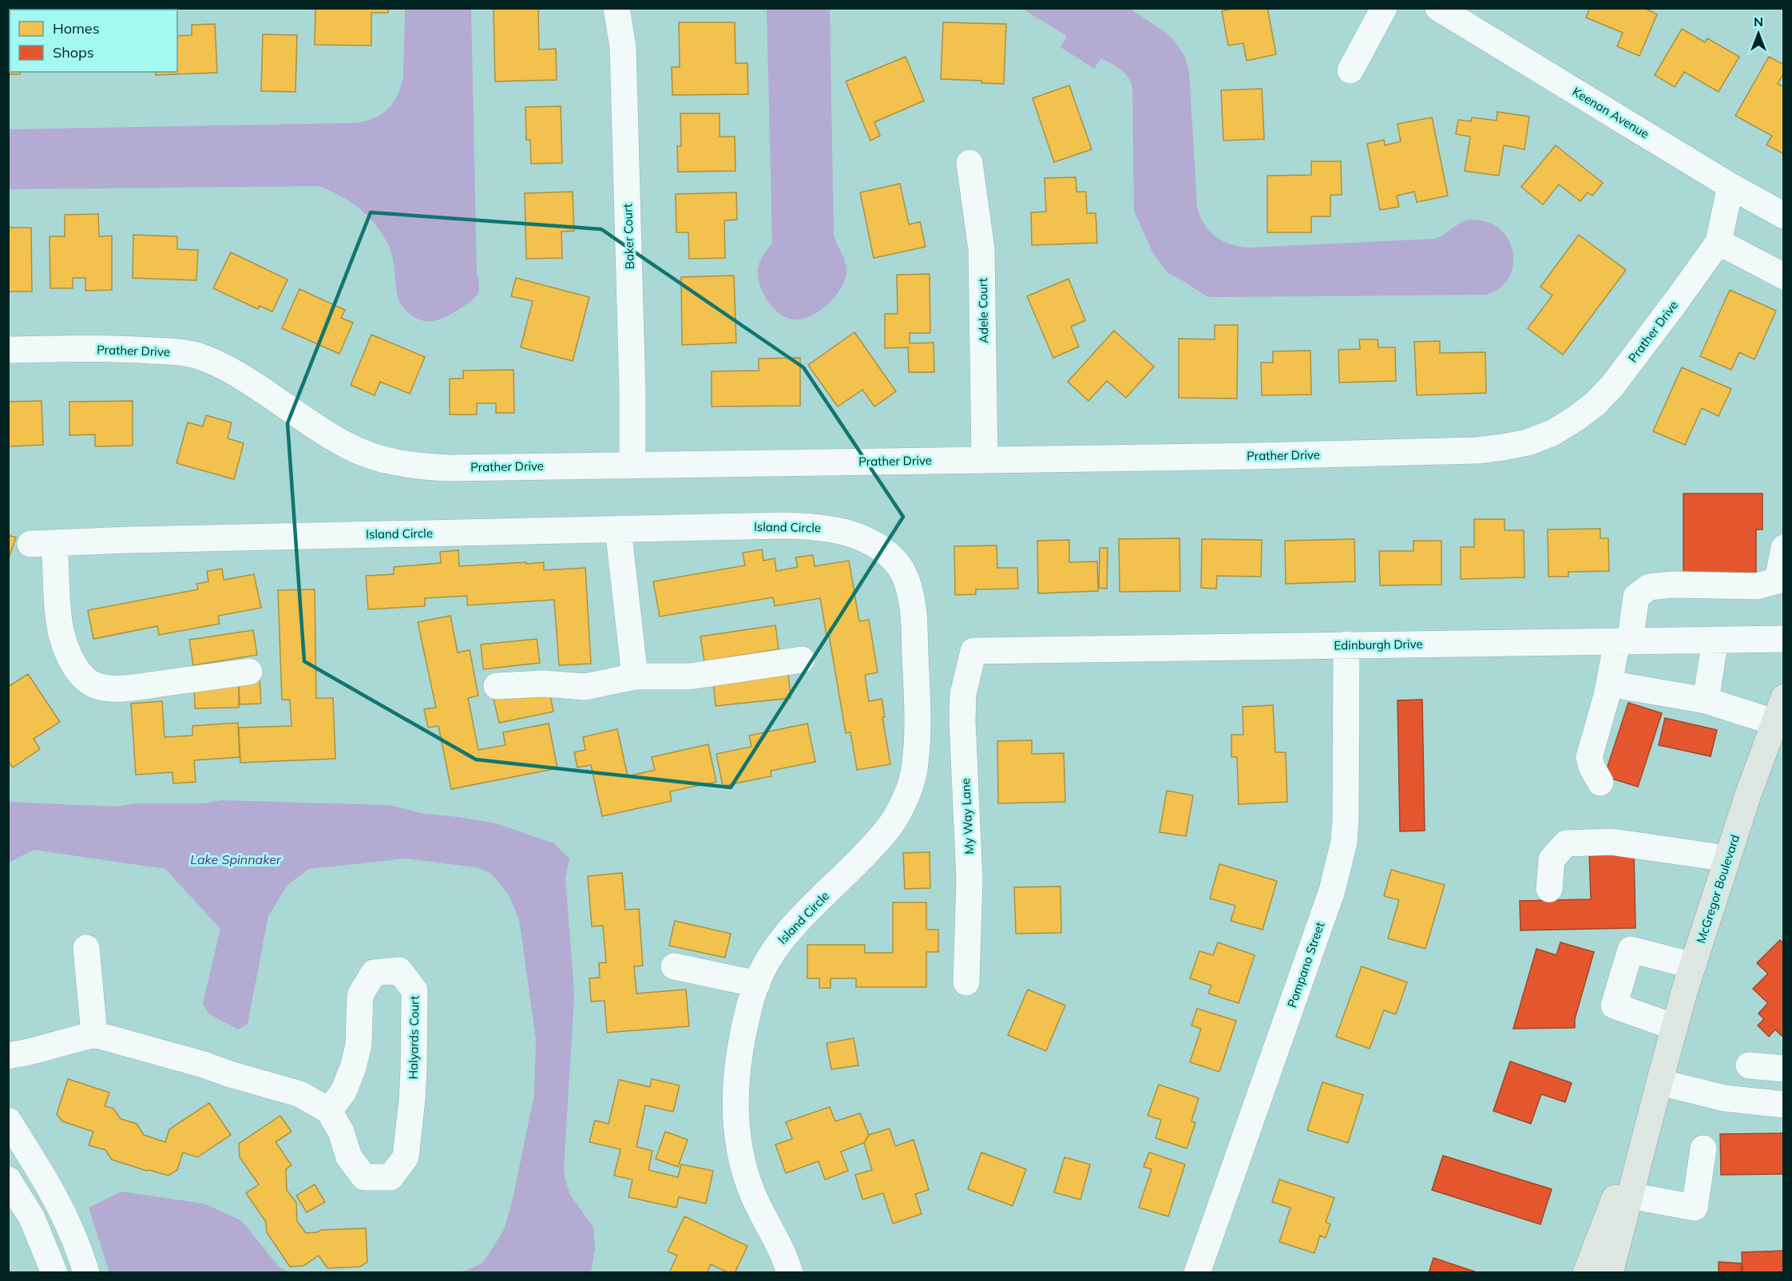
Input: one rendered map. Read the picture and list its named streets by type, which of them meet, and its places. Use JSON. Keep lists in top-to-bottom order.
{
  "streets": {
    "main road": ["McGregor Boulevard"],
    "street": [
      "Keenan Avenue",
      "Baker Court",
      "Adele Court",
      "Prather Drive",
      "Island Circle",
      "Edinburgh Drive",
      "My Way Lane",
      "Pompano Street",
      "Halyards Court"
    ]
  },
  "crossings": [
    ["Keenan Avenue", "Prather Drive"],
    ["Baker Court", "Prather Drive"],
    ["Adele Court", "Prather Drive"],
    ["Edinburgh Drive", "My Way Lane"],
    ["Edinburgh Drive", "Pompano Street"]
  ],
  "water": ["Lake Spinnaker"],
  "legend": ["Homes", "Shops"],
  "north": "top"
}
